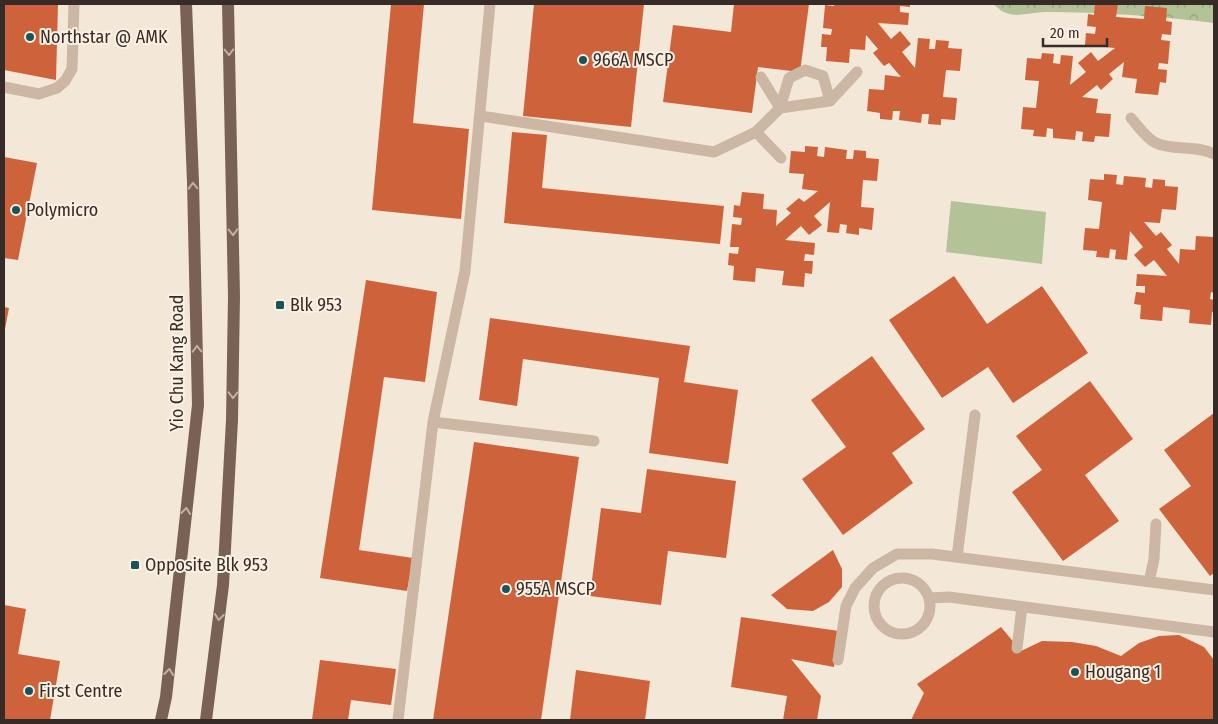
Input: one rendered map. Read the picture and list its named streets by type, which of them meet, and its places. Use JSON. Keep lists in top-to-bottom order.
{
  "streets": {
    "main road": ["Yio Chu Kang Road"]
  },
  "places": {
    "other": [
      "Northstar @ AMK",
      "966A MSCP",
      "Polymicro",
      "955A MSCP",
      "Hougang 1",
      "First Centre"
    ],
    "transit": ["Blk 953", "Opposite Blk 953"]
  },
  "scale_bar": "20 m"
}
